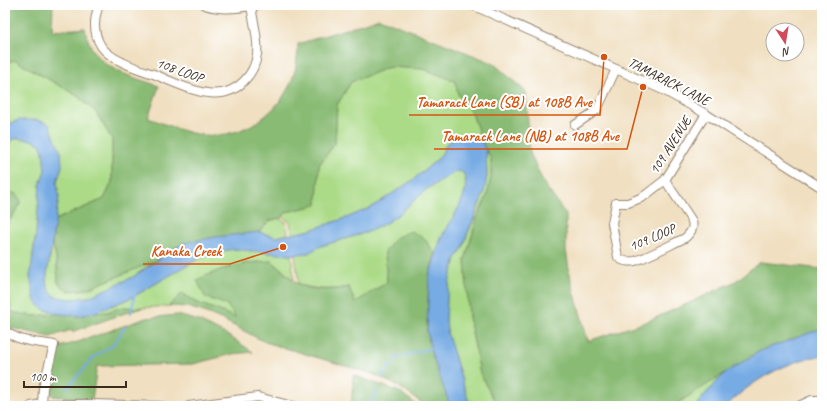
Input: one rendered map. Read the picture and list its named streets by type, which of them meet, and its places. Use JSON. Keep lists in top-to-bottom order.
{
  "streets": {
    "street": [
      "108 LOOP",
      "TAMARACK LANE",
      "109 AVENUE",
      "109 LOOP"
    ]
  },
  "crossings": [
    ["TAMARACK LANE", "109 AVENUE"],
    ["109 AVENUE", "109 LOOP"]
  ],
  "places": ["Tamarack Lane (SB) at 108B Ave", "Tamarack Lane (NB) at 108B Ave", "Kanaka Creek"],
  "scale_bar": "100 m",
  "north": "bottom"
}
